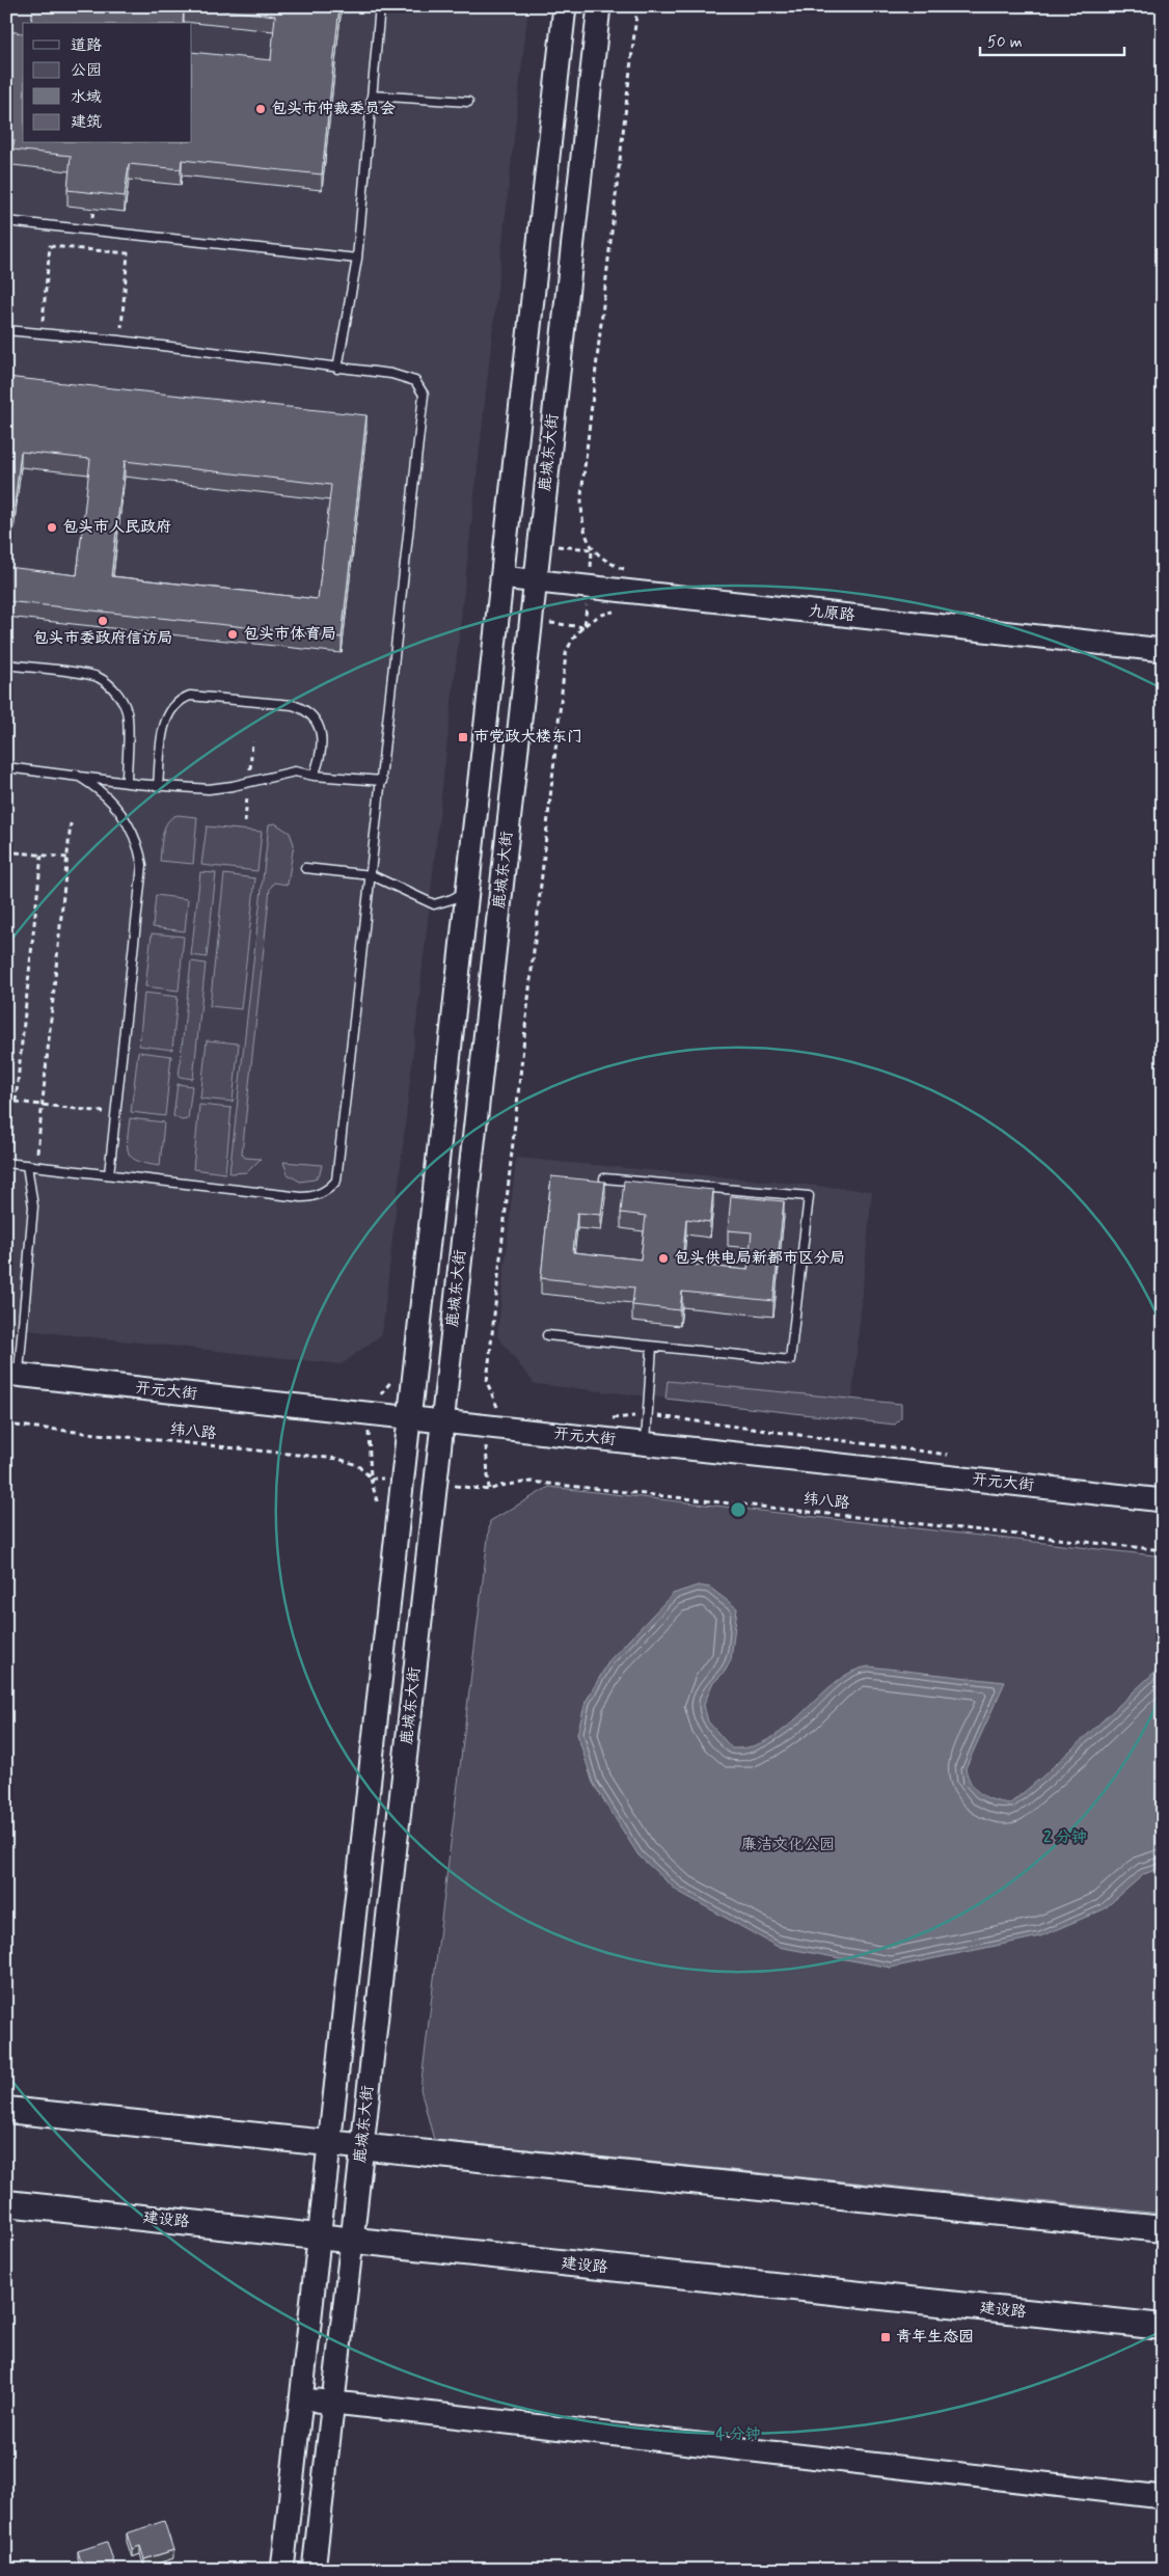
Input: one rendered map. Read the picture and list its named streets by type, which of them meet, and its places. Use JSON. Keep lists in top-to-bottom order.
{
  "streets": {
    "main road": [
      "鹿城东大街",
      "九原路",
      "开元大街",
      "建设路"
    ],
    "path": ["纬八路"]
  },
  "crossings": [
    ["鹿城东大街", "九原路"],
    ["鹿城东大街", "开元大街"],
    ["鹿城东大街", "建设路"]
  ],
  "parks": ["廉洁文化公园"],
  "places": {
    "other": [
      "包头市仲裁委员会",
      "包头市人民政府",
      "包头市委政府信访局",
      "包头市体育局",
      "包头供电局新都市区分局"
    ],
    "transit": ["市党政大楼东门", "青年生态园"]
  },
  "legend": [
    "道路",
    "公园",
    "水域",
    "建筑"
  ],
  "scale_bar": "50 m",
  "rings": ["2 分钟", "4 分钟"]
}
